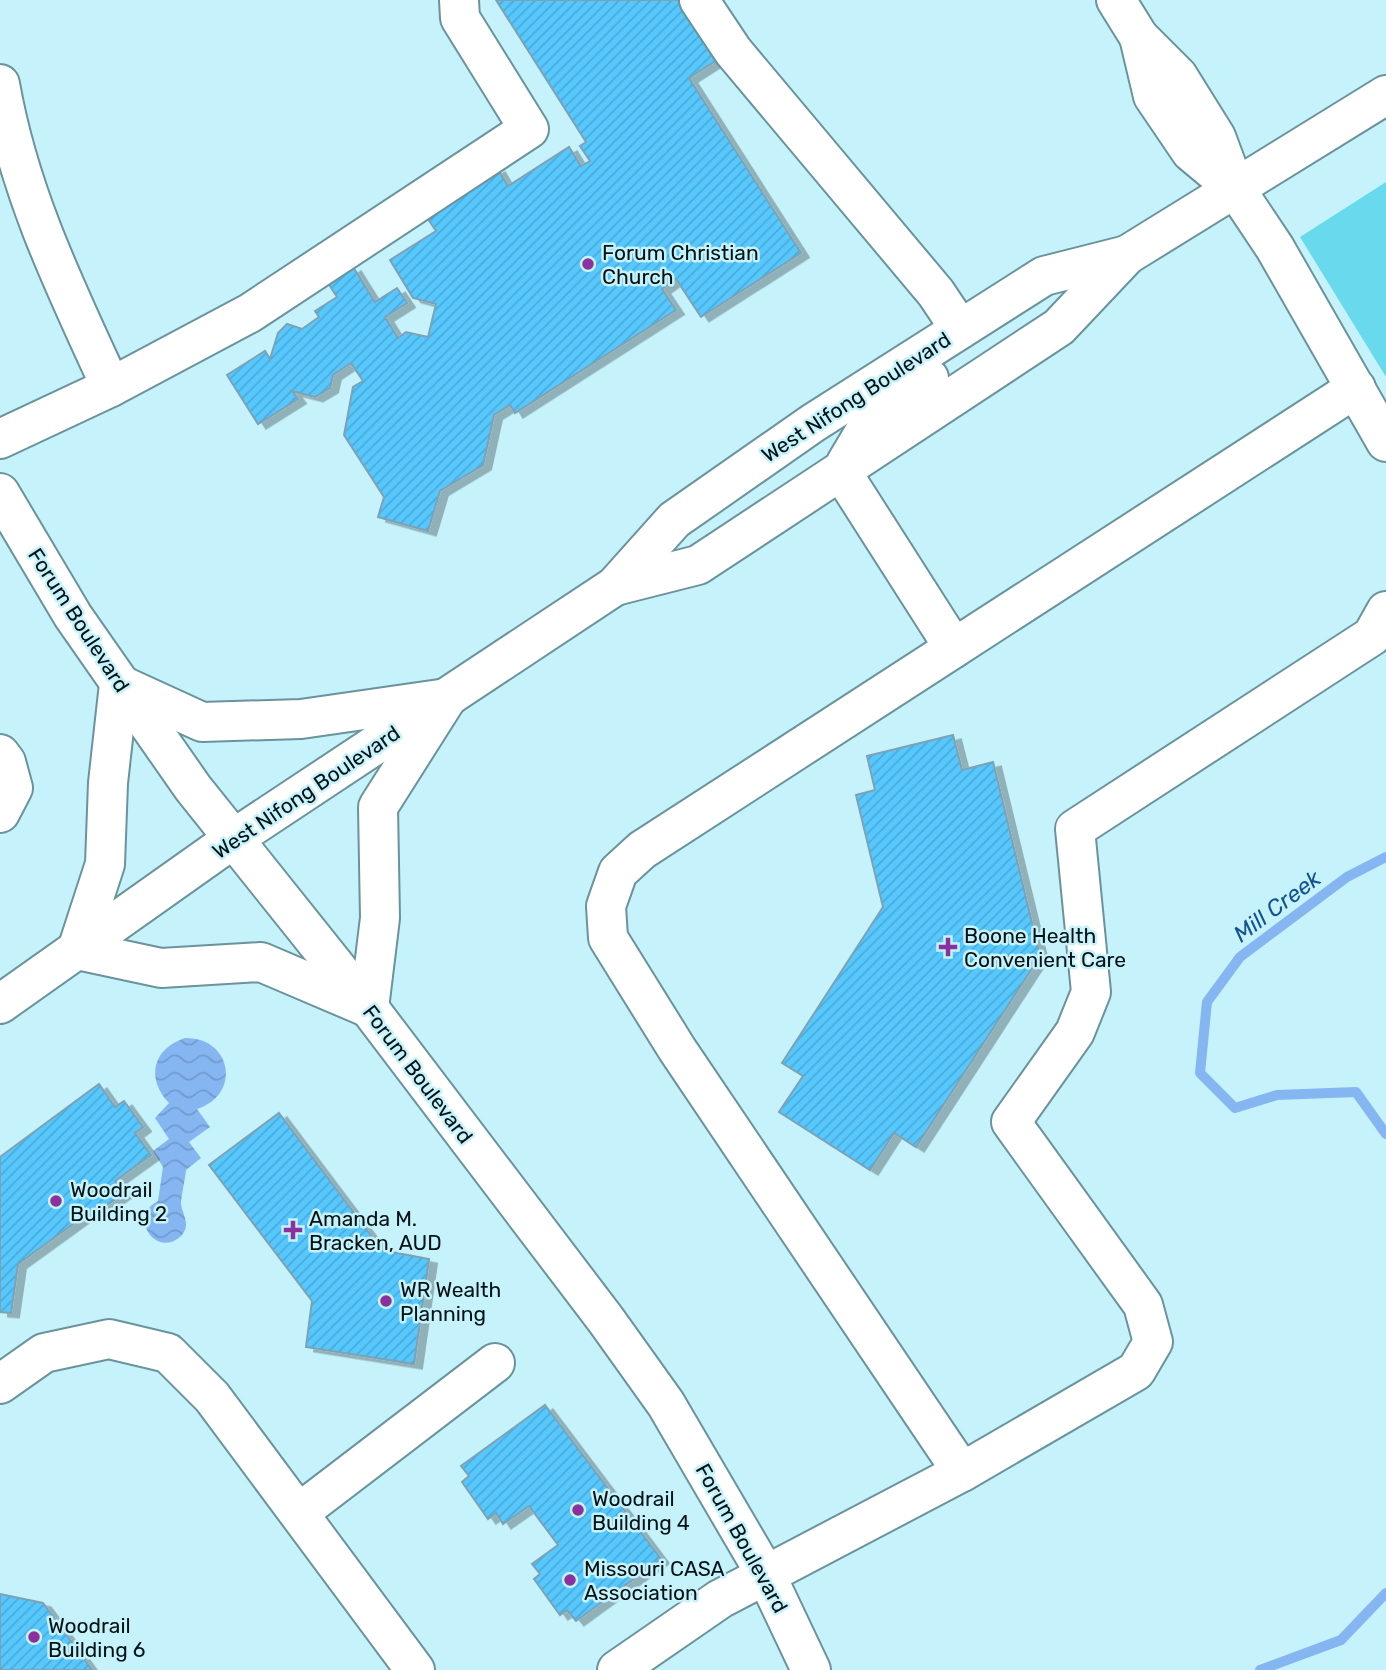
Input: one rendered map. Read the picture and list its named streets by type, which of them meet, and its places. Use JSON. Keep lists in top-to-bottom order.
{
  "streets": {
    "main road": ["West Nifong Boulevard", "Forum Boulevard"]
  },
  "crossings": [
    ["West Nifong Boulevard", "Forum Boulevard"]
  ],
  "water": ["Mill Creek"],
  "places": {
    "other": [
      "Forum Christian Church",
      "Woodrail Building 2",
      "WR Wealth Planning",
      "Woodrail Building 4",
      "Missouri CASA Association",
      "Woodrail Building 6"
    ],
    "health": ["Boone Health Convenient Care", "Amanda M. Bracken, AUD"]
  }
}
